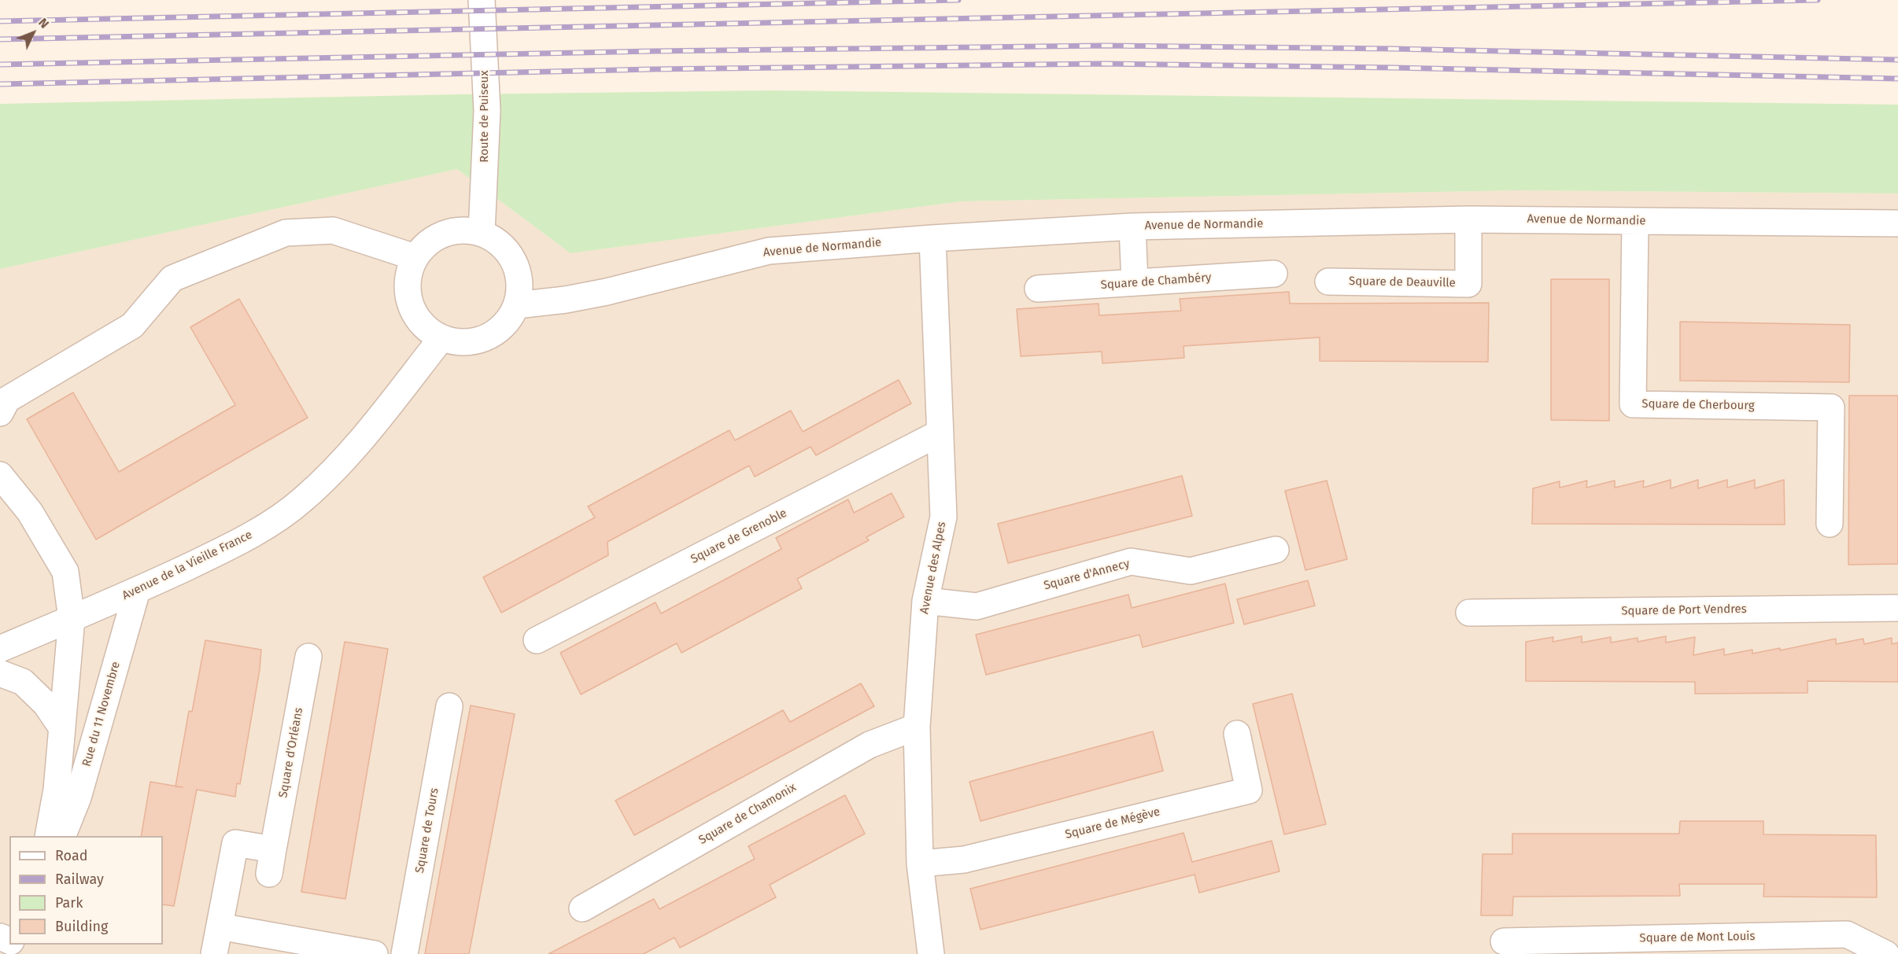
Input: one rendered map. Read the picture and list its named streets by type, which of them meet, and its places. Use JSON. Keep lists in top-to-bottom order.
{
  "streets": {
    "street": [
      "Route de Puiseux",
      "Avenue de Normandie",
      "Square de Chambéry",
      "Square de Deauville",
      "Square de Cherbourg",
      "Square de Grenoble",
      "Avenue de la Vieille France",
      "Avenue des Alpes",
      "Square d'Annecy",
      "Square de Port Vendres",
      "Rue du 11 Novembre",
      "Square d'Orléans",
      "Square de Chamonix",
      "Square de Mégève",
      "Square de Tours",
      "Square de Mont Louis"
    ]
  },
  "crossings": [
    ["Route de Puiseux", "Avenue de Normandie"],
    ["Route de Puiseux", "Avenue de la Vieille France"],
    ["Avenue de Normandie", "Square de Deauville"],
    ["Avenue de Normandie", "Square de Cherbourg"],
    ["Avenue de Normandie", "Avenue de la Vieille France"],
    ["Avenue de Normandie", "Avenue des Alpes"],
    ["Square de Grenoble", "Avenue des Alpes"],
    ["Avenue de la Vieille France", "Rue du 11 Novembre"],
    ["Avenue des Alpes", "Square d'Annecy"],
    ["Avenue des Alpes", "Square de Chamonix"],
    ["Avenue des Alpes", "Square de Mégève"]
  ],
  "legend": [
    "Road",
    "Railway",
    "Park",
    "Building"
  ],
  "north": "top right"
}
